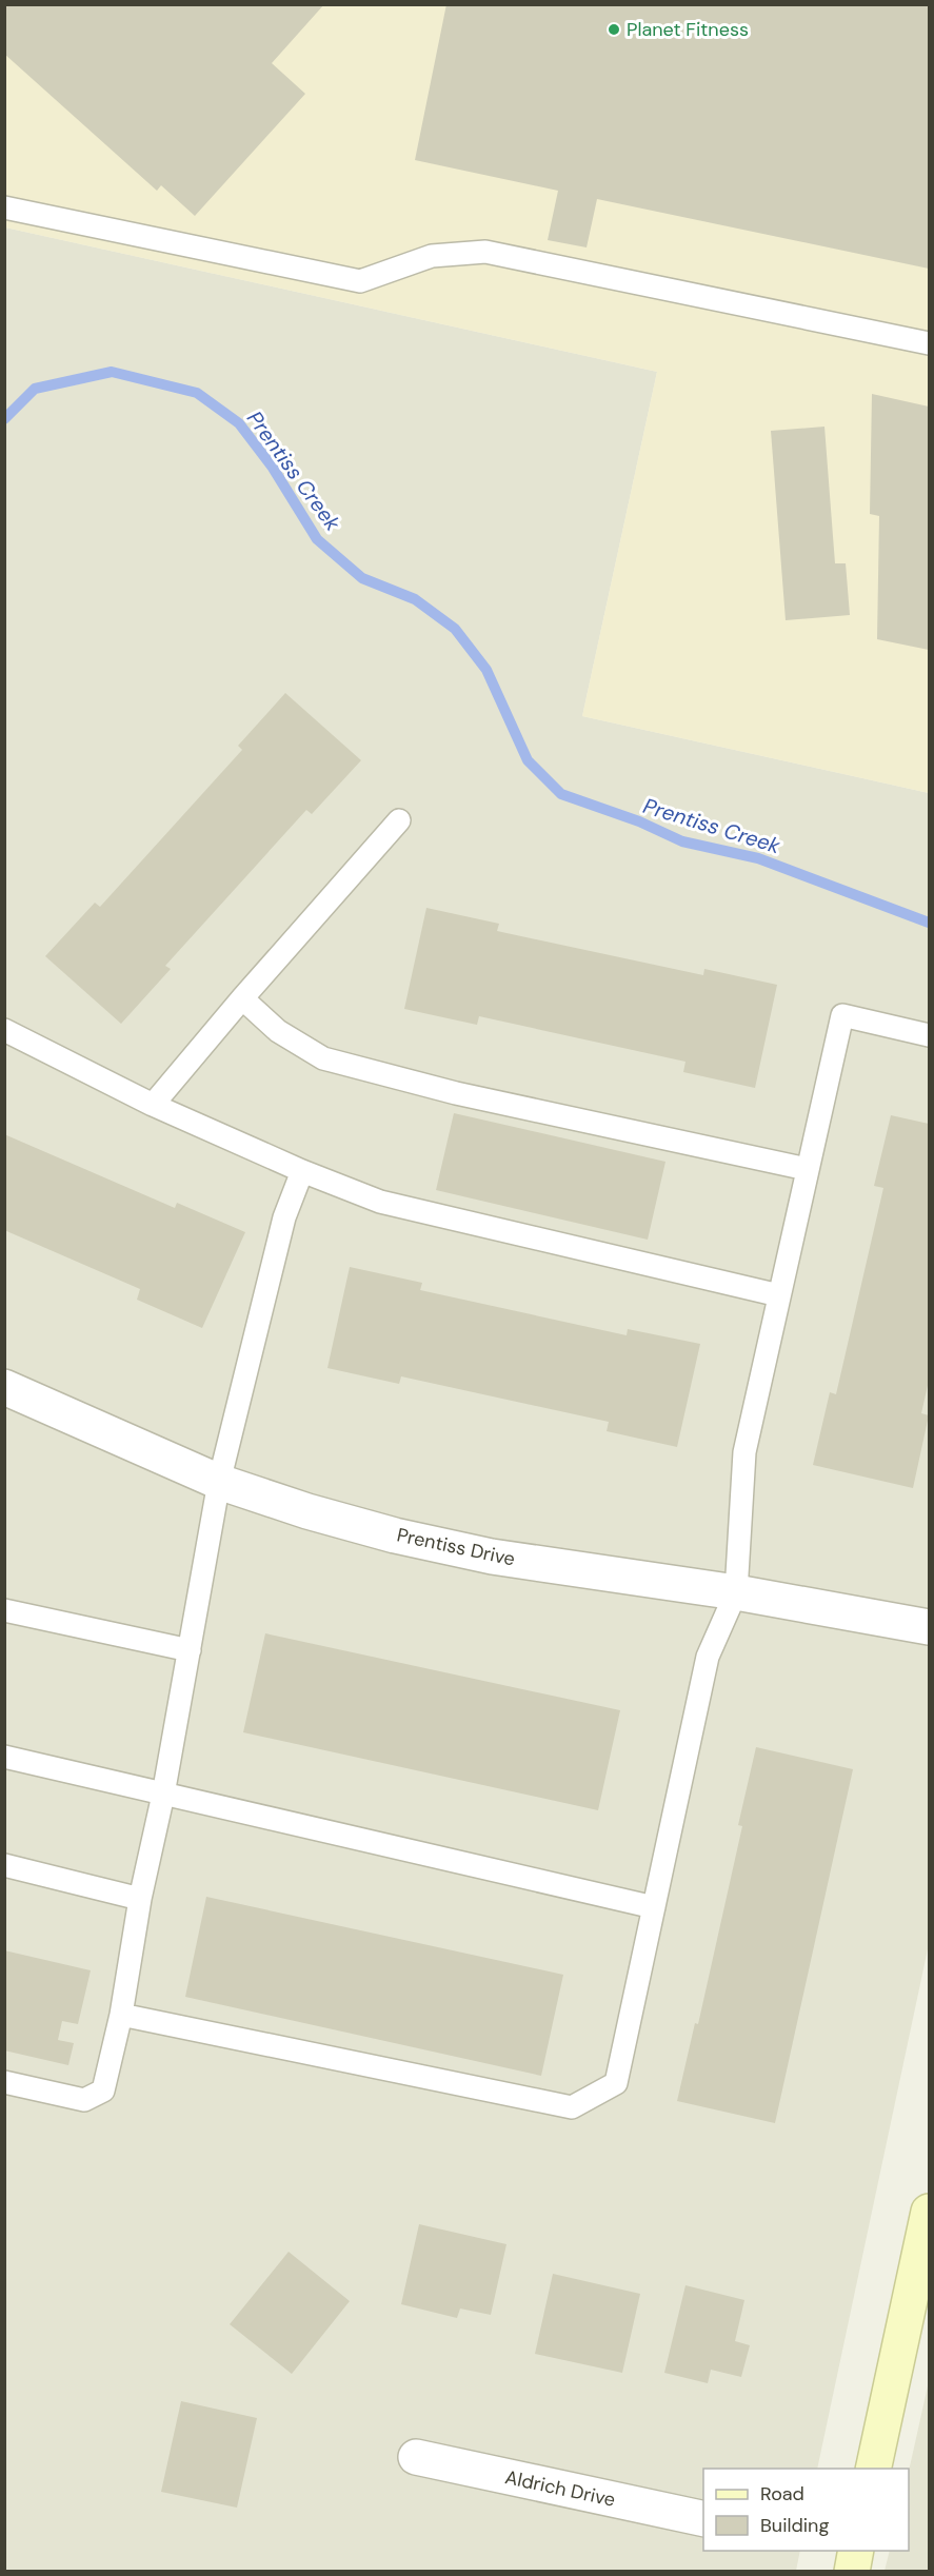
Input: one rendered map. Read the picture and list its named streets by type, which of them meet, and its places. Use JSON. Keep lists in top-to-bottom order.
{
  "streets": {
    "street": ["Prentiss Drive", "Aldrich Drive"]
  },
  "water": ["Prentiss Creek"],
  "places": ["Planet Fitness"],
  "legend": ["Road", "Building"]
}
